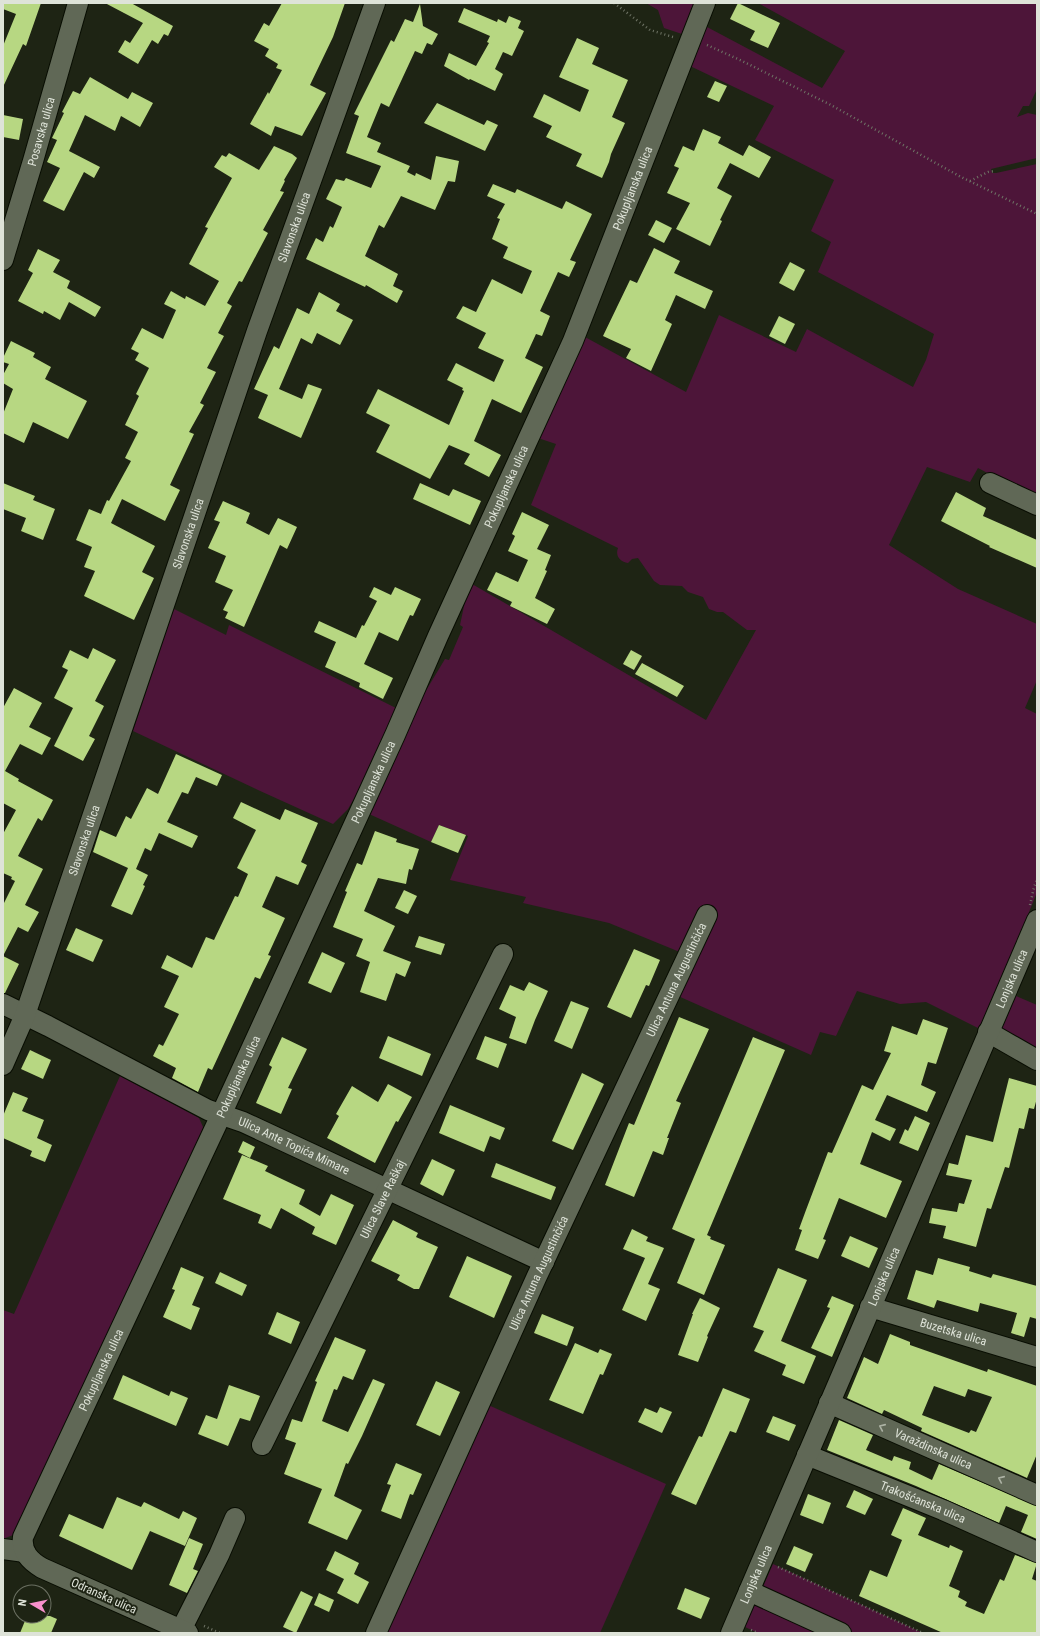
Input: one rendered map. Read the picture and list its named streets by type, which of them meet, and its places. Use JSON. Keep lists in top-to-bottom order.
{
  "streets": {
    "street": [
      "Posavska ulica",
      "Pokupljanska ulica",
      "Slavonska ulica",
      "Lonjska ulica",
      "Ulica Antuna Augustinčića",
      "Ulica Ante Topića Mimare",
      "Ulica Slave Raškaj",
      "Buzetska ulica",
      "Varaždinska ulica",
      "Trakošćanska ulica",
      "Odranska ulica"
    ]
  },
  "crossings": [
    ["Pokupljanska ulica", "Ulica Ante Topića Mimare"],
    ["Pokupljanska ulica", "Odranska ulica"],
    ["Slavonska ulica", "Ulica Ante Topića Mimare"],
    ["Lonjska ulica", "Buzetska ulica"],
    ["Lonjska ulica", "Varaždinska ulica"],
    ["Lonjska ulica", "Trakošćanska ulica"],
    ["Ulica Antuna Augustinčića", "Ulica Ante Topića Mimare"],
    ["Ulica Ante Topića Mimare", "Ulica Slave Raškaj"]
  ],
  "one_way": ["Varaždinska ulica"],
  "north": "left"
}
